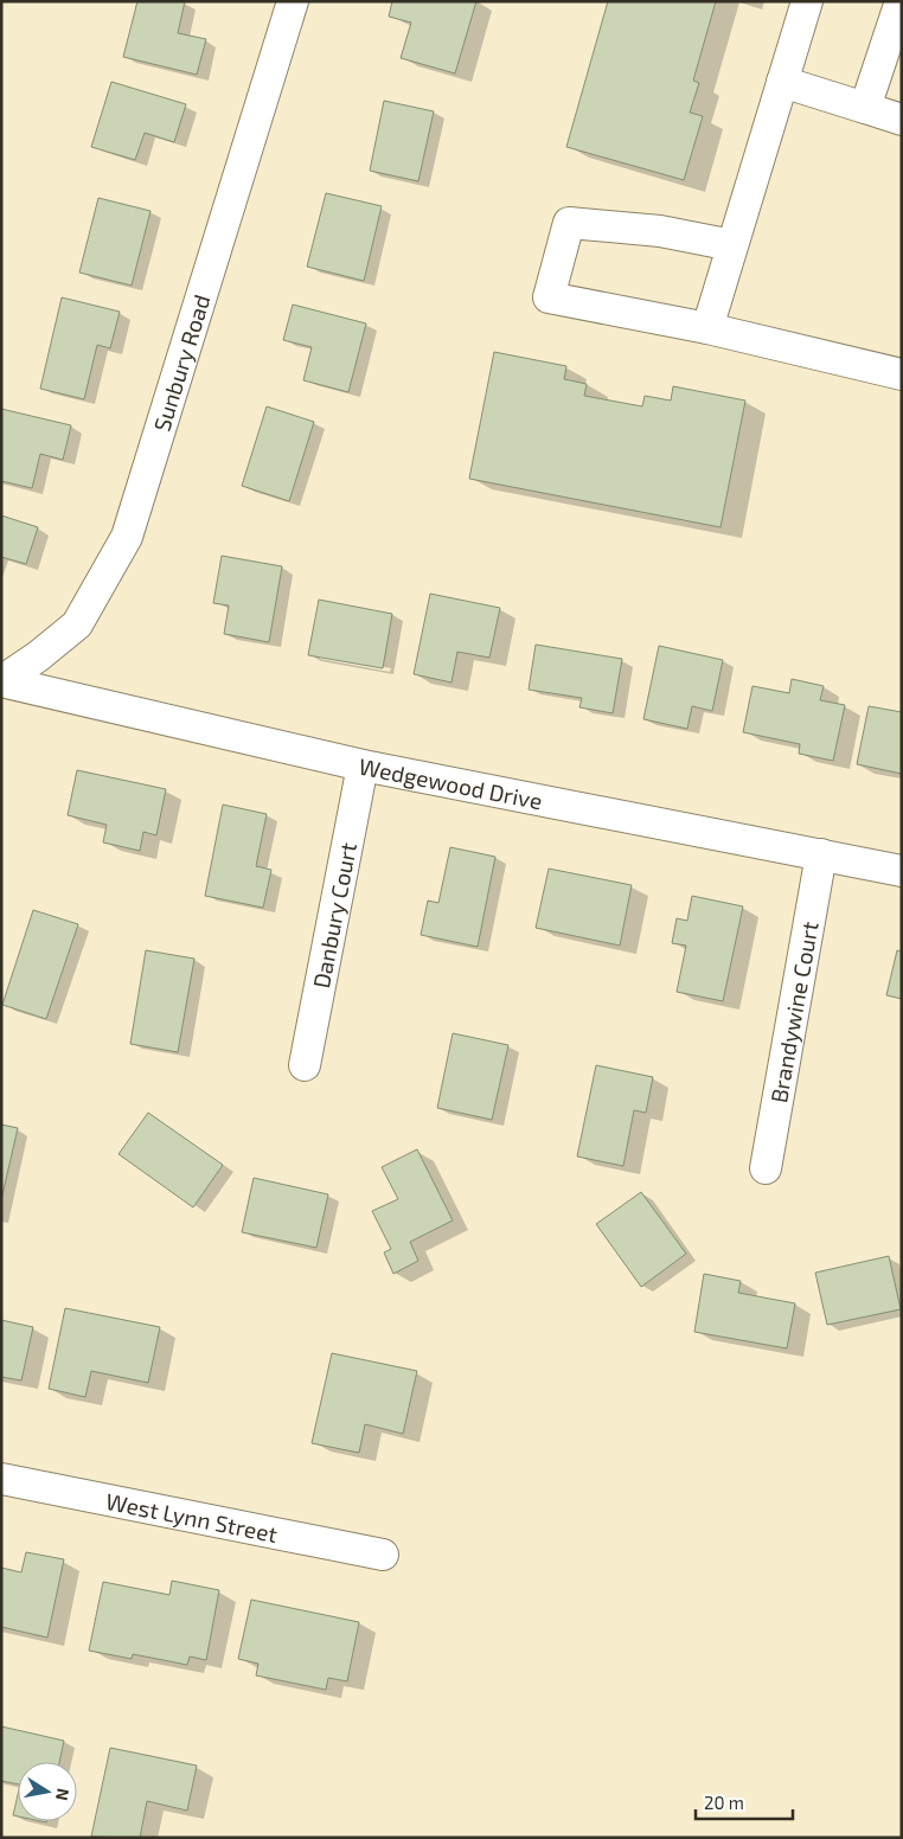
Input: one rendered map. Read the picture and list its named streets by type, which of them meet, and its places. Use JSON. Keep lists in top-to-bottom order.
{
  "streets": {
    "street": [
      "Sunbury Road",
      "Wedgewood Drive",
      "Danbury Court",
      "Brandywine Court",
      "West Lynn Street"
    ]
  },
  "crossings": [
    ["Sunbury Road", "Wedgewood Drive"],
    ["Wedgewood Drive", "Danbury Court"],
    ["Wedgewood Drive", "Brandywine Court"]
  ],
  "scale_bar": "20 m",
  "north": "right"
}
